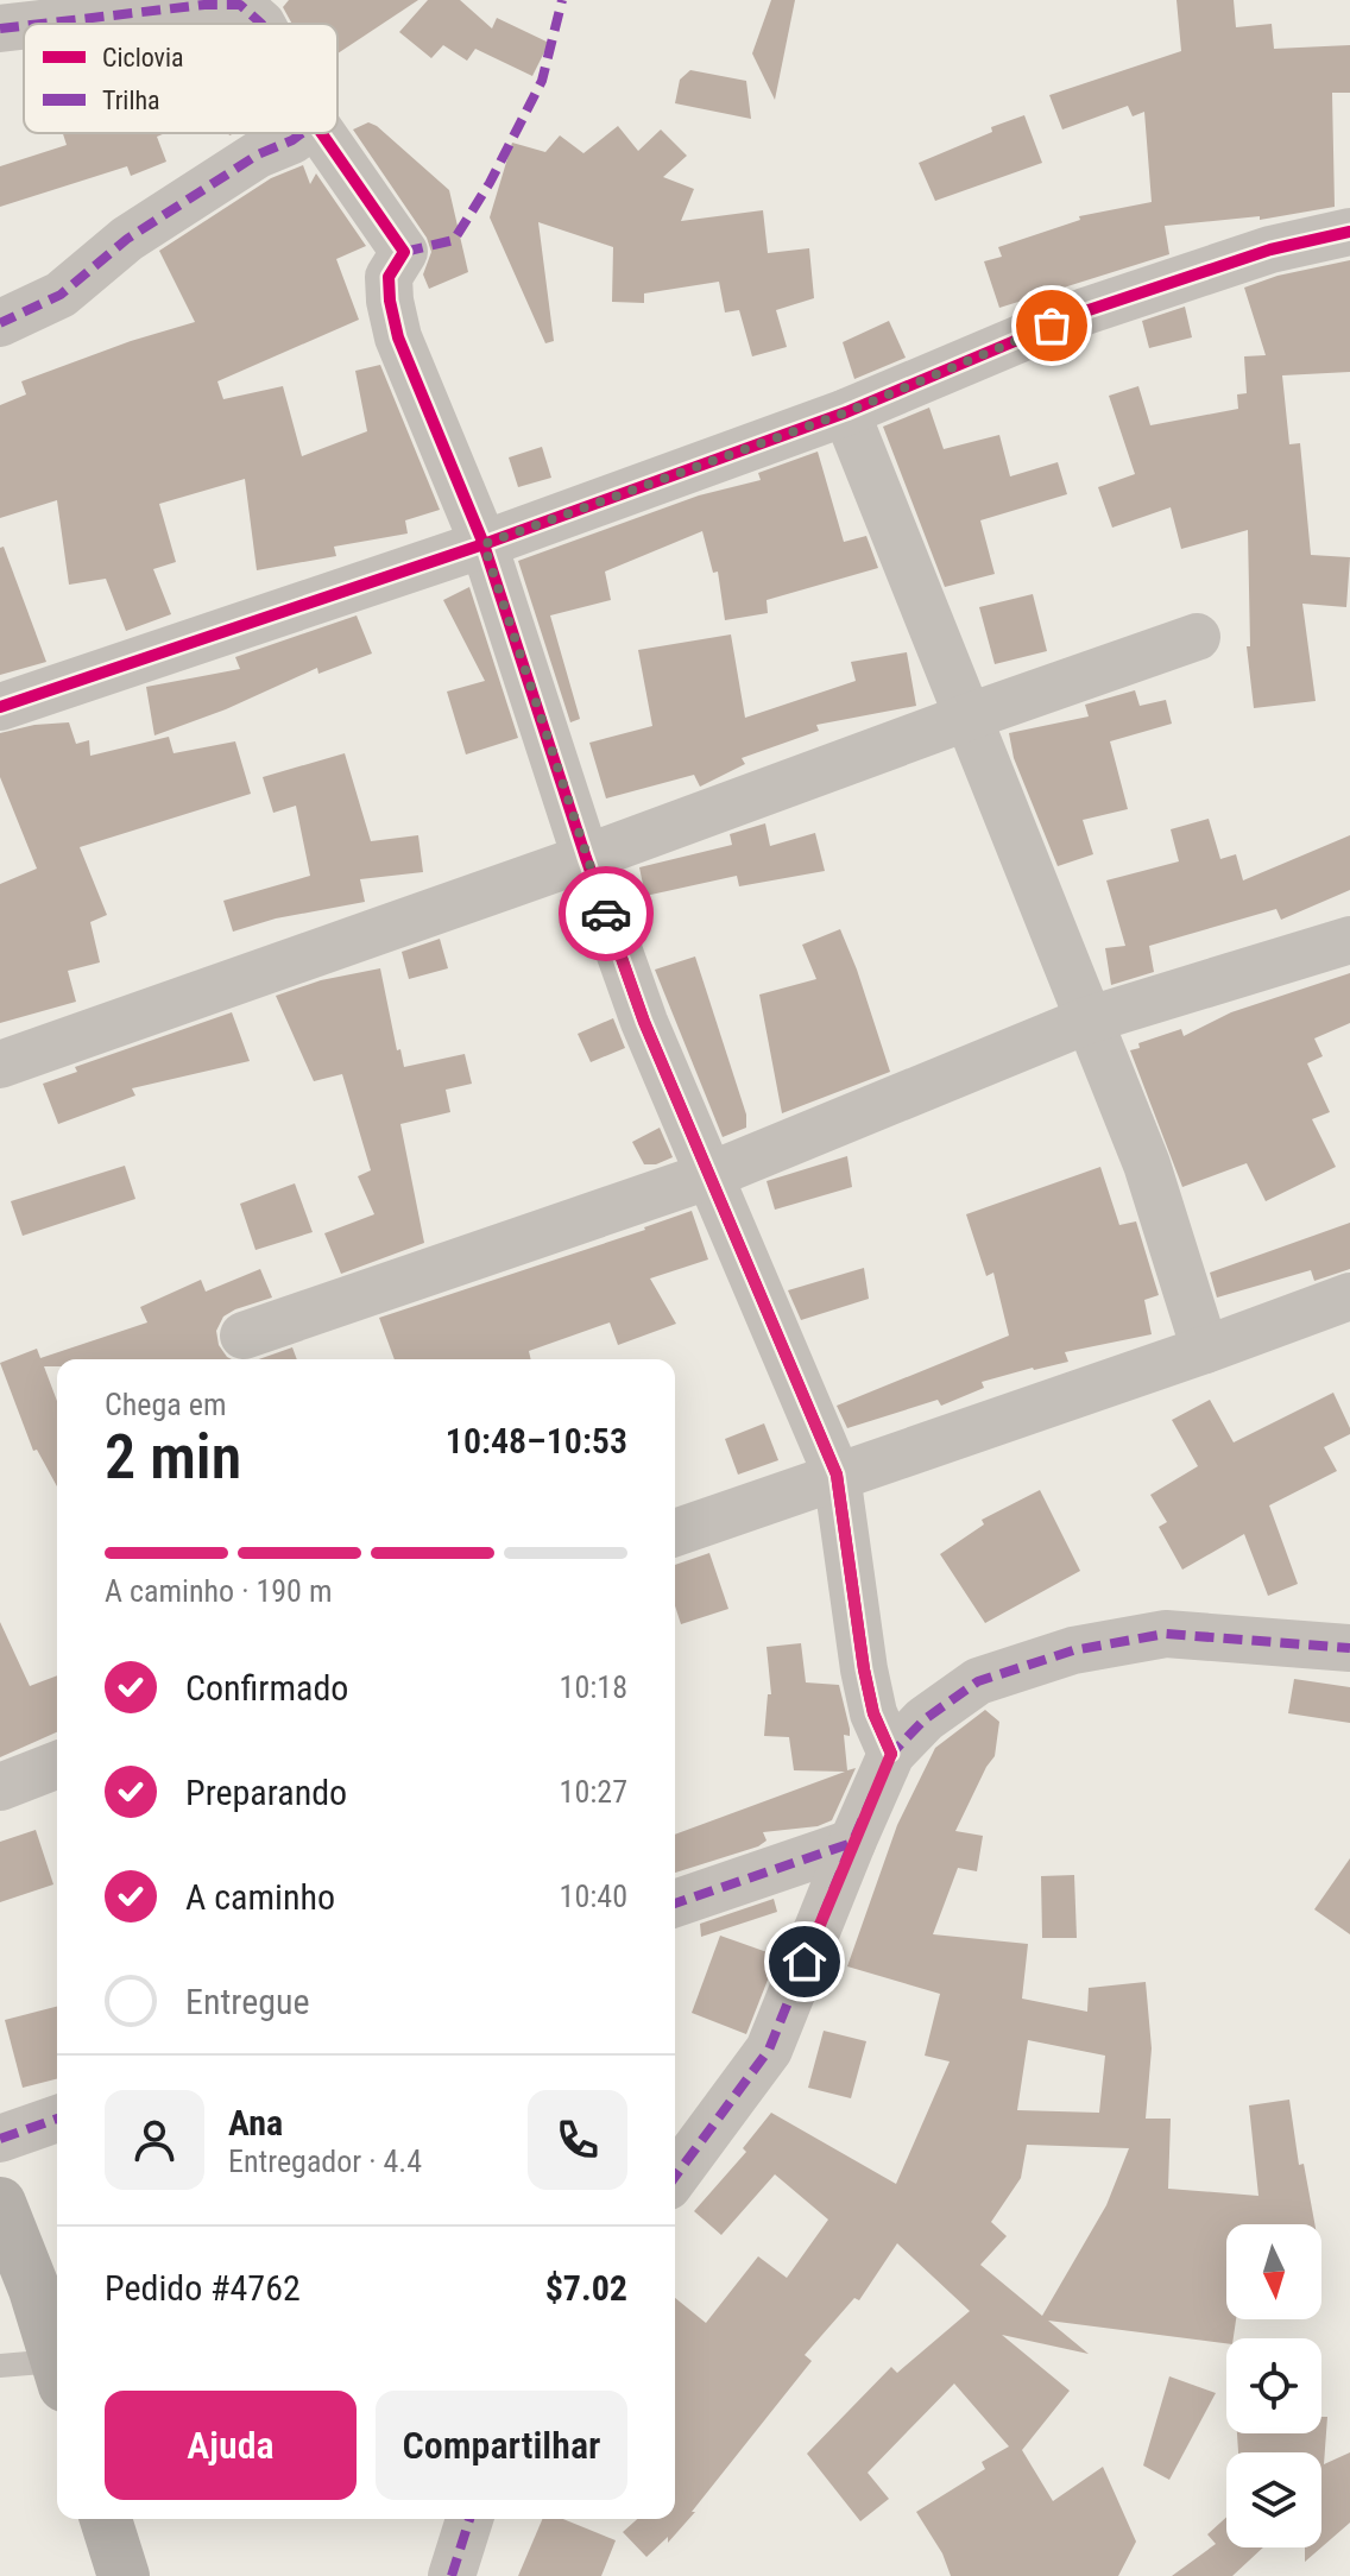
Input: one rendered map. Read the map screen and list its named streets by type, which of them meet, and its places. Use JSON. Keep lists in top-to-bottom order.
{
  "legend": ["Ciclovia", "Trilha"],
  "north": "bottom",
  "page": {
    "heading": ["2 min", "Chega em", "10:48–10:53"],
    "panel": [
      "Ana",
      "Entregador · 4.4",
      "Pedido #4762",
      "$7.02"
    ],
    "bar": "A caminho · 190 m",
    "list": [
      ["Confirmado", "10:18"],
      ["Preparando", "10:27"],
      ["A caminho", "10:40"],
      "Entregue"
    ],
    "buttons": ["Ajuda", "Compartilhar"]
  }
}
